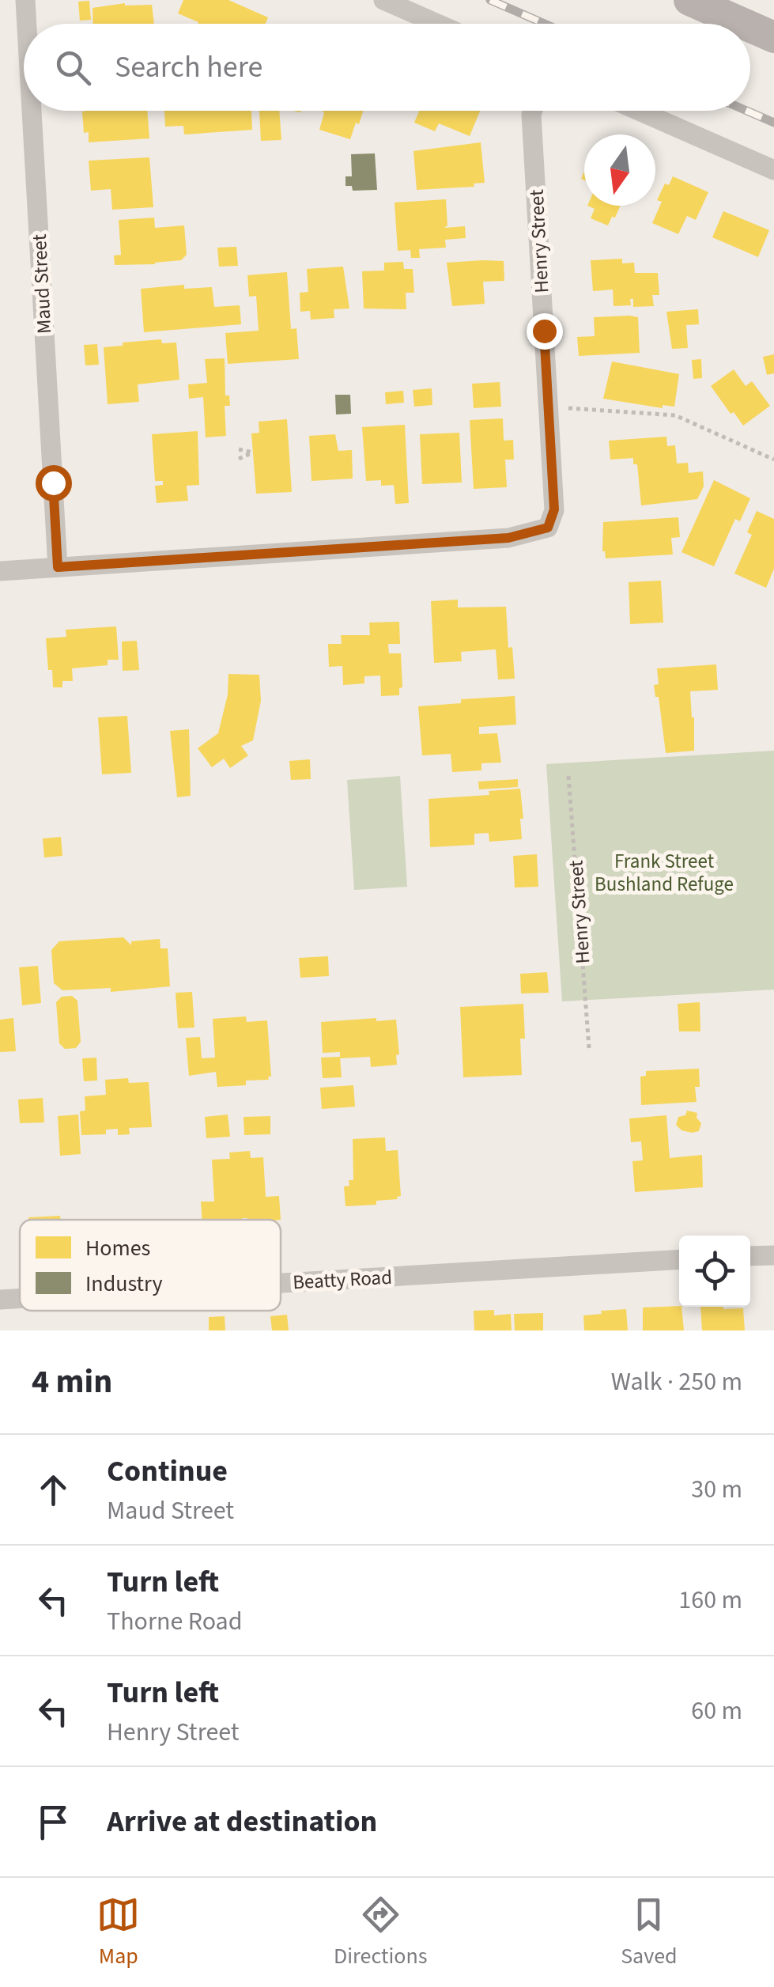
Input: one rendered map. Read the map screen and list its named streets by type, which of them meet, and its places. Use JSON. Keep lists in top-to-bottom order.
{
  "streets": {
    "street": ["Henry Street", "Maud Street", "Beatty Road"]
  },
  "crossings": [
    ["Henry Street", "Maud Street"]
  ],
  "parks": ["Frank Street Bushland Refuge"],
  "legend": ["Homes", "Industry"],
  "north": "bottom",
  "page": {
    "search": "Search here",
    "heading": ["4 min", "Walk · 250 m"],
    "list": [
      ["Continue", "Maud Street", "30 m"],
      ["Turn left", "Thorne Road", "160 m"],
      ["Turn left", "Henry Street", "60 m"],
      "Arrive at destination"
    ],
    "nav": ["Map", "Directions", "Saved"]
  }
}
